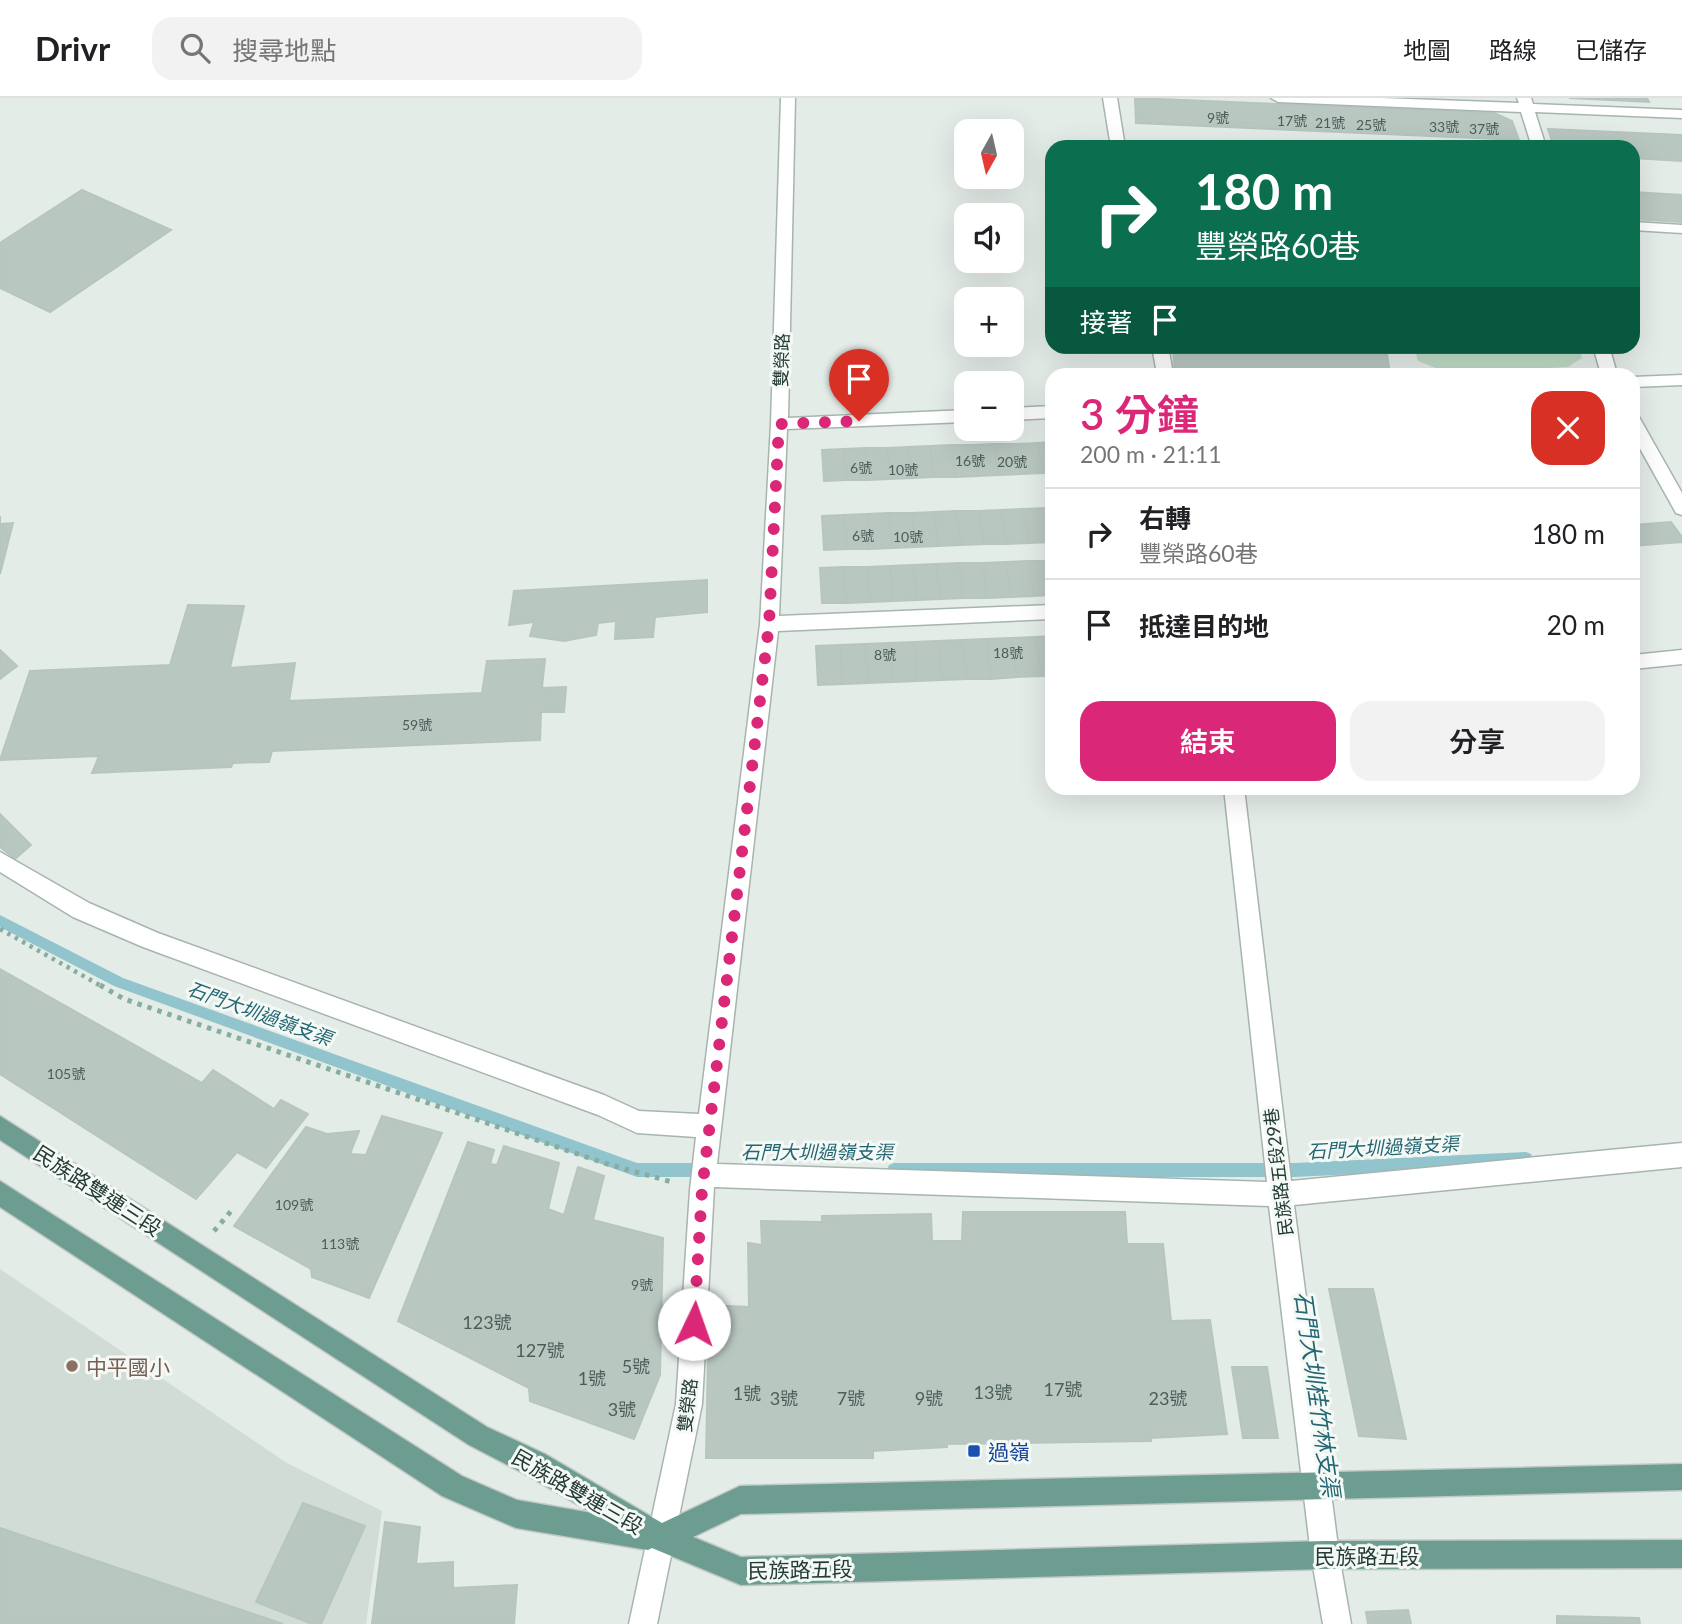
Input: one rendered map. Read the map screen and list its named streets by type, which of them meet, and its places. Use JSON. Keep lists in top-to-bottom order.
{
  "streets": {
    "main road": ["民族路雙連三段", "民族路五段"],
    "street": ["雙榮路", "民族路五段29巷"]
  },
  "crossings": [
    ["雙榮路", "民族路雙連三段"],
    ["雙榮路", "民族路五段"],
    ["民族路五段29巷", "民族路五段"],
    ["民族路雙連三段", "民族路五段"]
  ],
  "water": ["石門大圳過嶺支渠", "石門大圳桂竹林支渠"],
  "places": {
    "other": ["中平國小"],
    "transit": ["過嶺"]
  },
  "house_numbers": [
    "9號",
    "17號",
    "21號",
    "25號",
    "33號",
    "37號",
    "16號",
    "20號",
    "6號",
    "10號",
    "6號",
    "10號",
    "18號",
    "8號",
    "59號",
    "105號",
    "109號",
    "113號",
    "9號",
    "123號",
    "127號",
    "5號",
    "1號",
    "17號",
    "13號",
    "1號",
    "3號",
    "7號",
    "9號",
    "23號",
    "3號"
  ],
  "north": "bottom",
  "page": {
    "header": "Drivr",
    "search": "搜尋地點",
    "nav": ["地圖", "路線", "已儲存"],
    "map_buttons": ["+", "−"],
    "turn": ["180 m", "豐榮路60巷"],
    "then": "接著",
    "heading": ["3 分鐘", "200 m · 21:11"],
    "list": [
      {
        "name": "右轉",
        "note": "豐榮路60巷",
        "value": "180 m"
      },
      {
        "name": "抵達目的地",
        "value": "20 m"
      }
    ],
    "buttons": ["結束", "分享"]
  }
}
